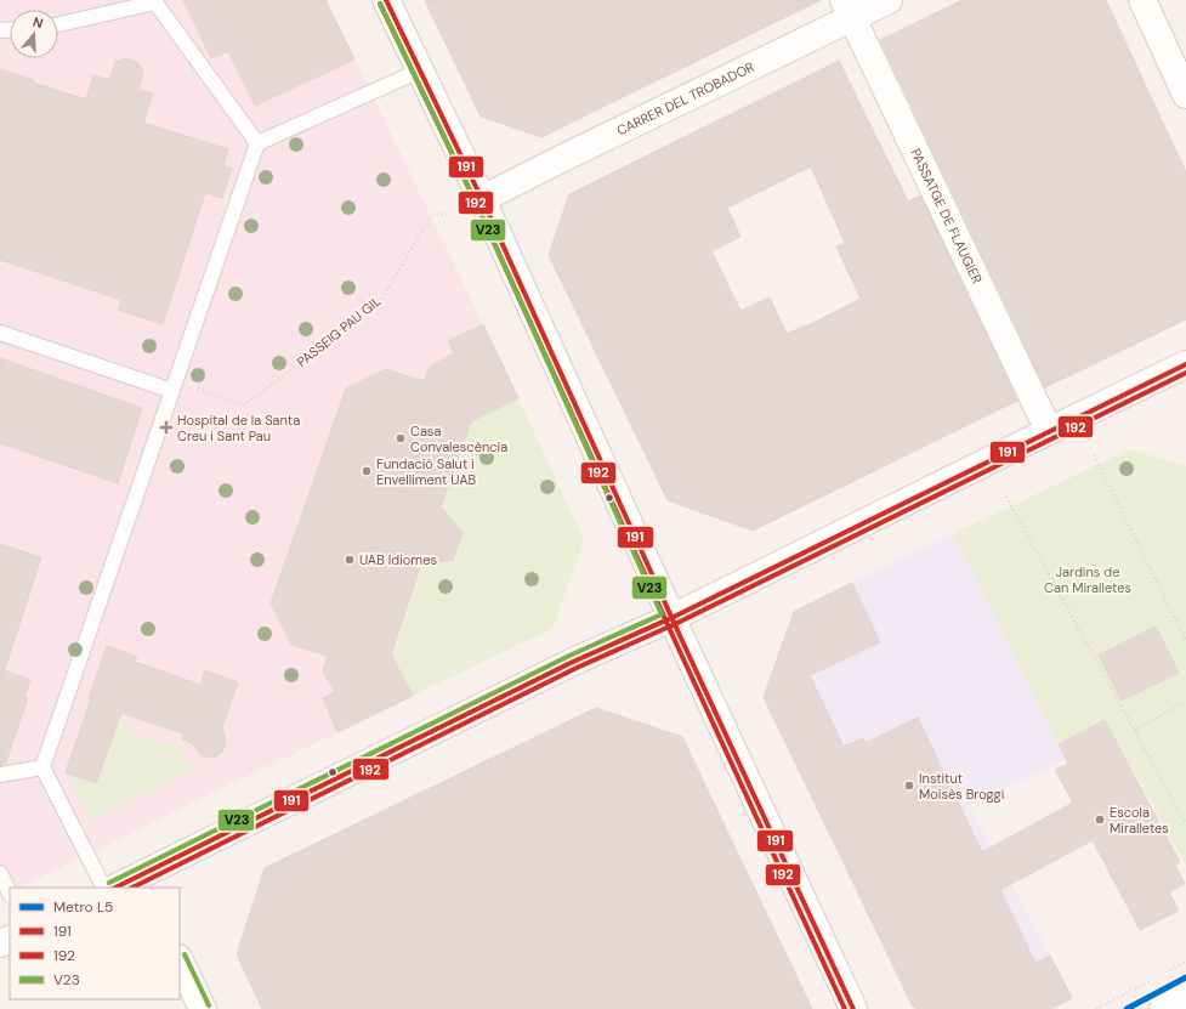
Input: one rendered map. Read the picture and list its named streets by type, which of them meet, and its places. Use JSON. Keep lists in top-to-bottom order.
{
  "streets": {
    "street": ["CARRER DEL TROBADOR", "PASSATGE DE FLAUGIER"],
    "path": ["PASSEIG PAU GIL"]
  },
  "crossings": [
    ["CARRER DEL TROBADOR", "PASSATGE DE FLAUGIER"]
  ],
  "parks": ["Jardins de Can Miralletes"],
  "places": {
    "health": ["Hospital de la Santa Creu i Sant Pau"],
    "other": [
      "Casa Convalescència",
      "Fundació Salut i Envelliment UAB",
      "UAB Idiomes",
      "Institut Moisès Broggi",
      "Escola Miralletes"
    ]
  },
  "lines": [
    "transit line 191",
    "transit line 192",
    "transit line V23",
    "metro line L5"
  ],
  "legend": [
    "Metro L5",
    "191",
    "192",
    "V23"
  ],
  "north": "top"
}
